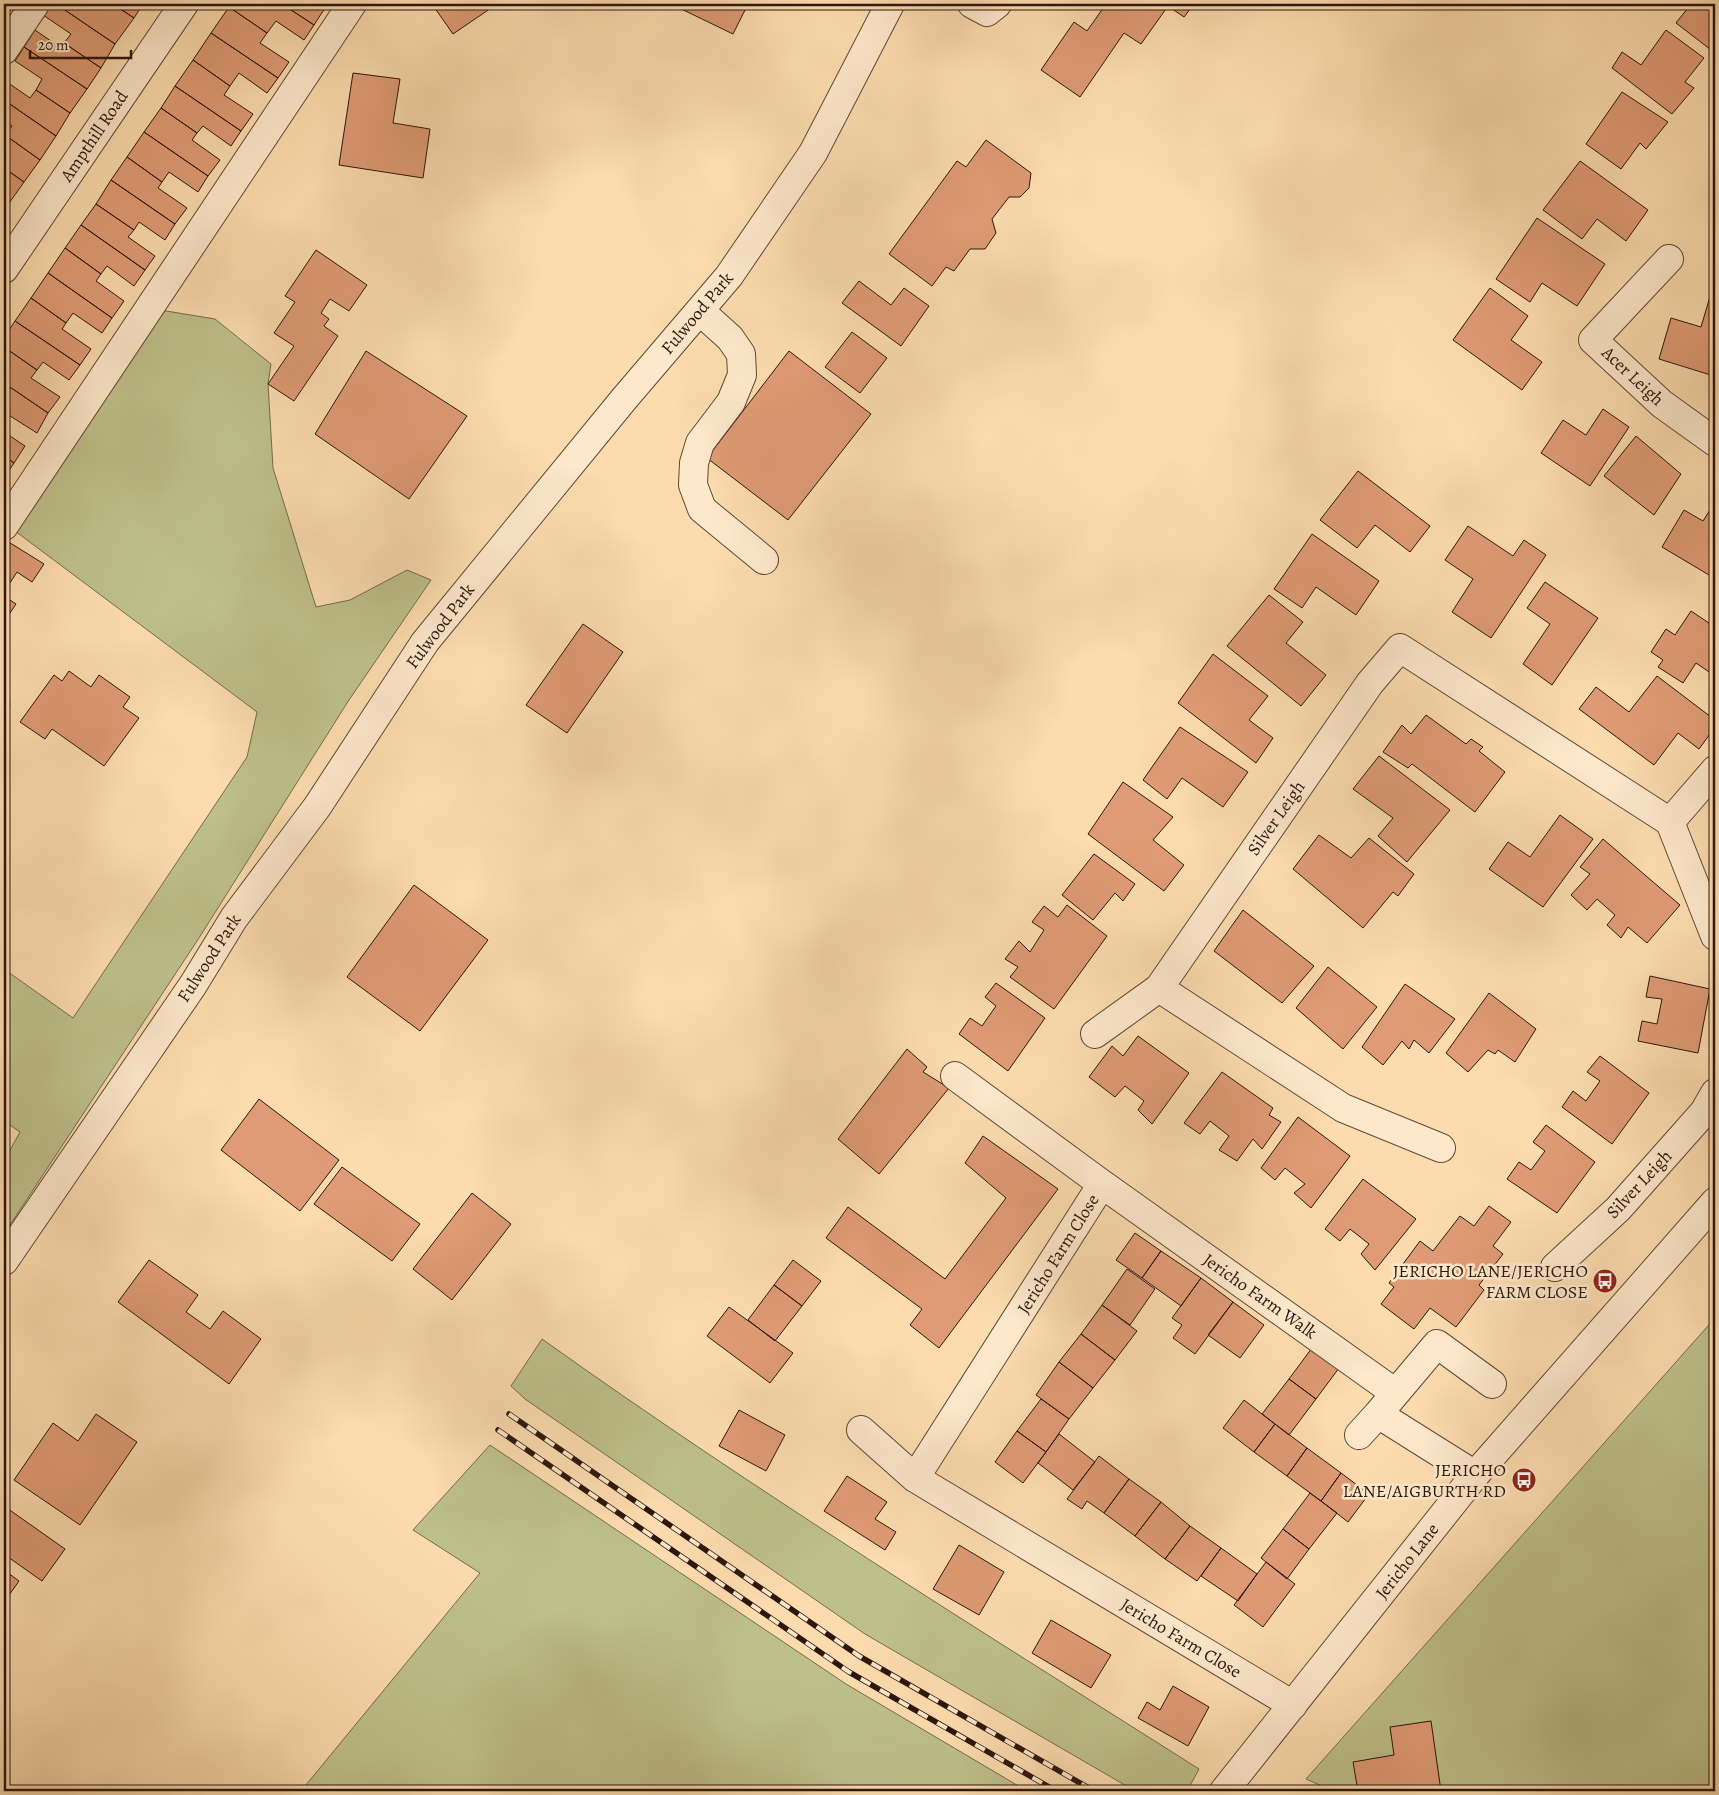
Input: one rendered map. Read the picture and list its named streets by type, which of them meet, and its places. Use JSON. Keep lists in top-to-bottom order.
{
  "streets": {
    "street": [
      "Ampthill Road",
      "Fulwood Park",
      "Acer Leigh",
      "Silver Leigh",
      "Jericho Farm Close",
      "Jericho Farm Walk",
      "Jericho Lane"
    ]
  },
  "crossings": [
    ["Jericho Farm Close", "Jericho Farm Walk"],
    ["Jericho Farm Close", "Jericho Lane"]
  ],
  "places": {
    "bus stop": ["JERICHO LANE/JERICHO FARM CLOSE", "JERICHO LANE/AIGBURTH RD"]
  },
  "scale_bar": "20 m"
}
